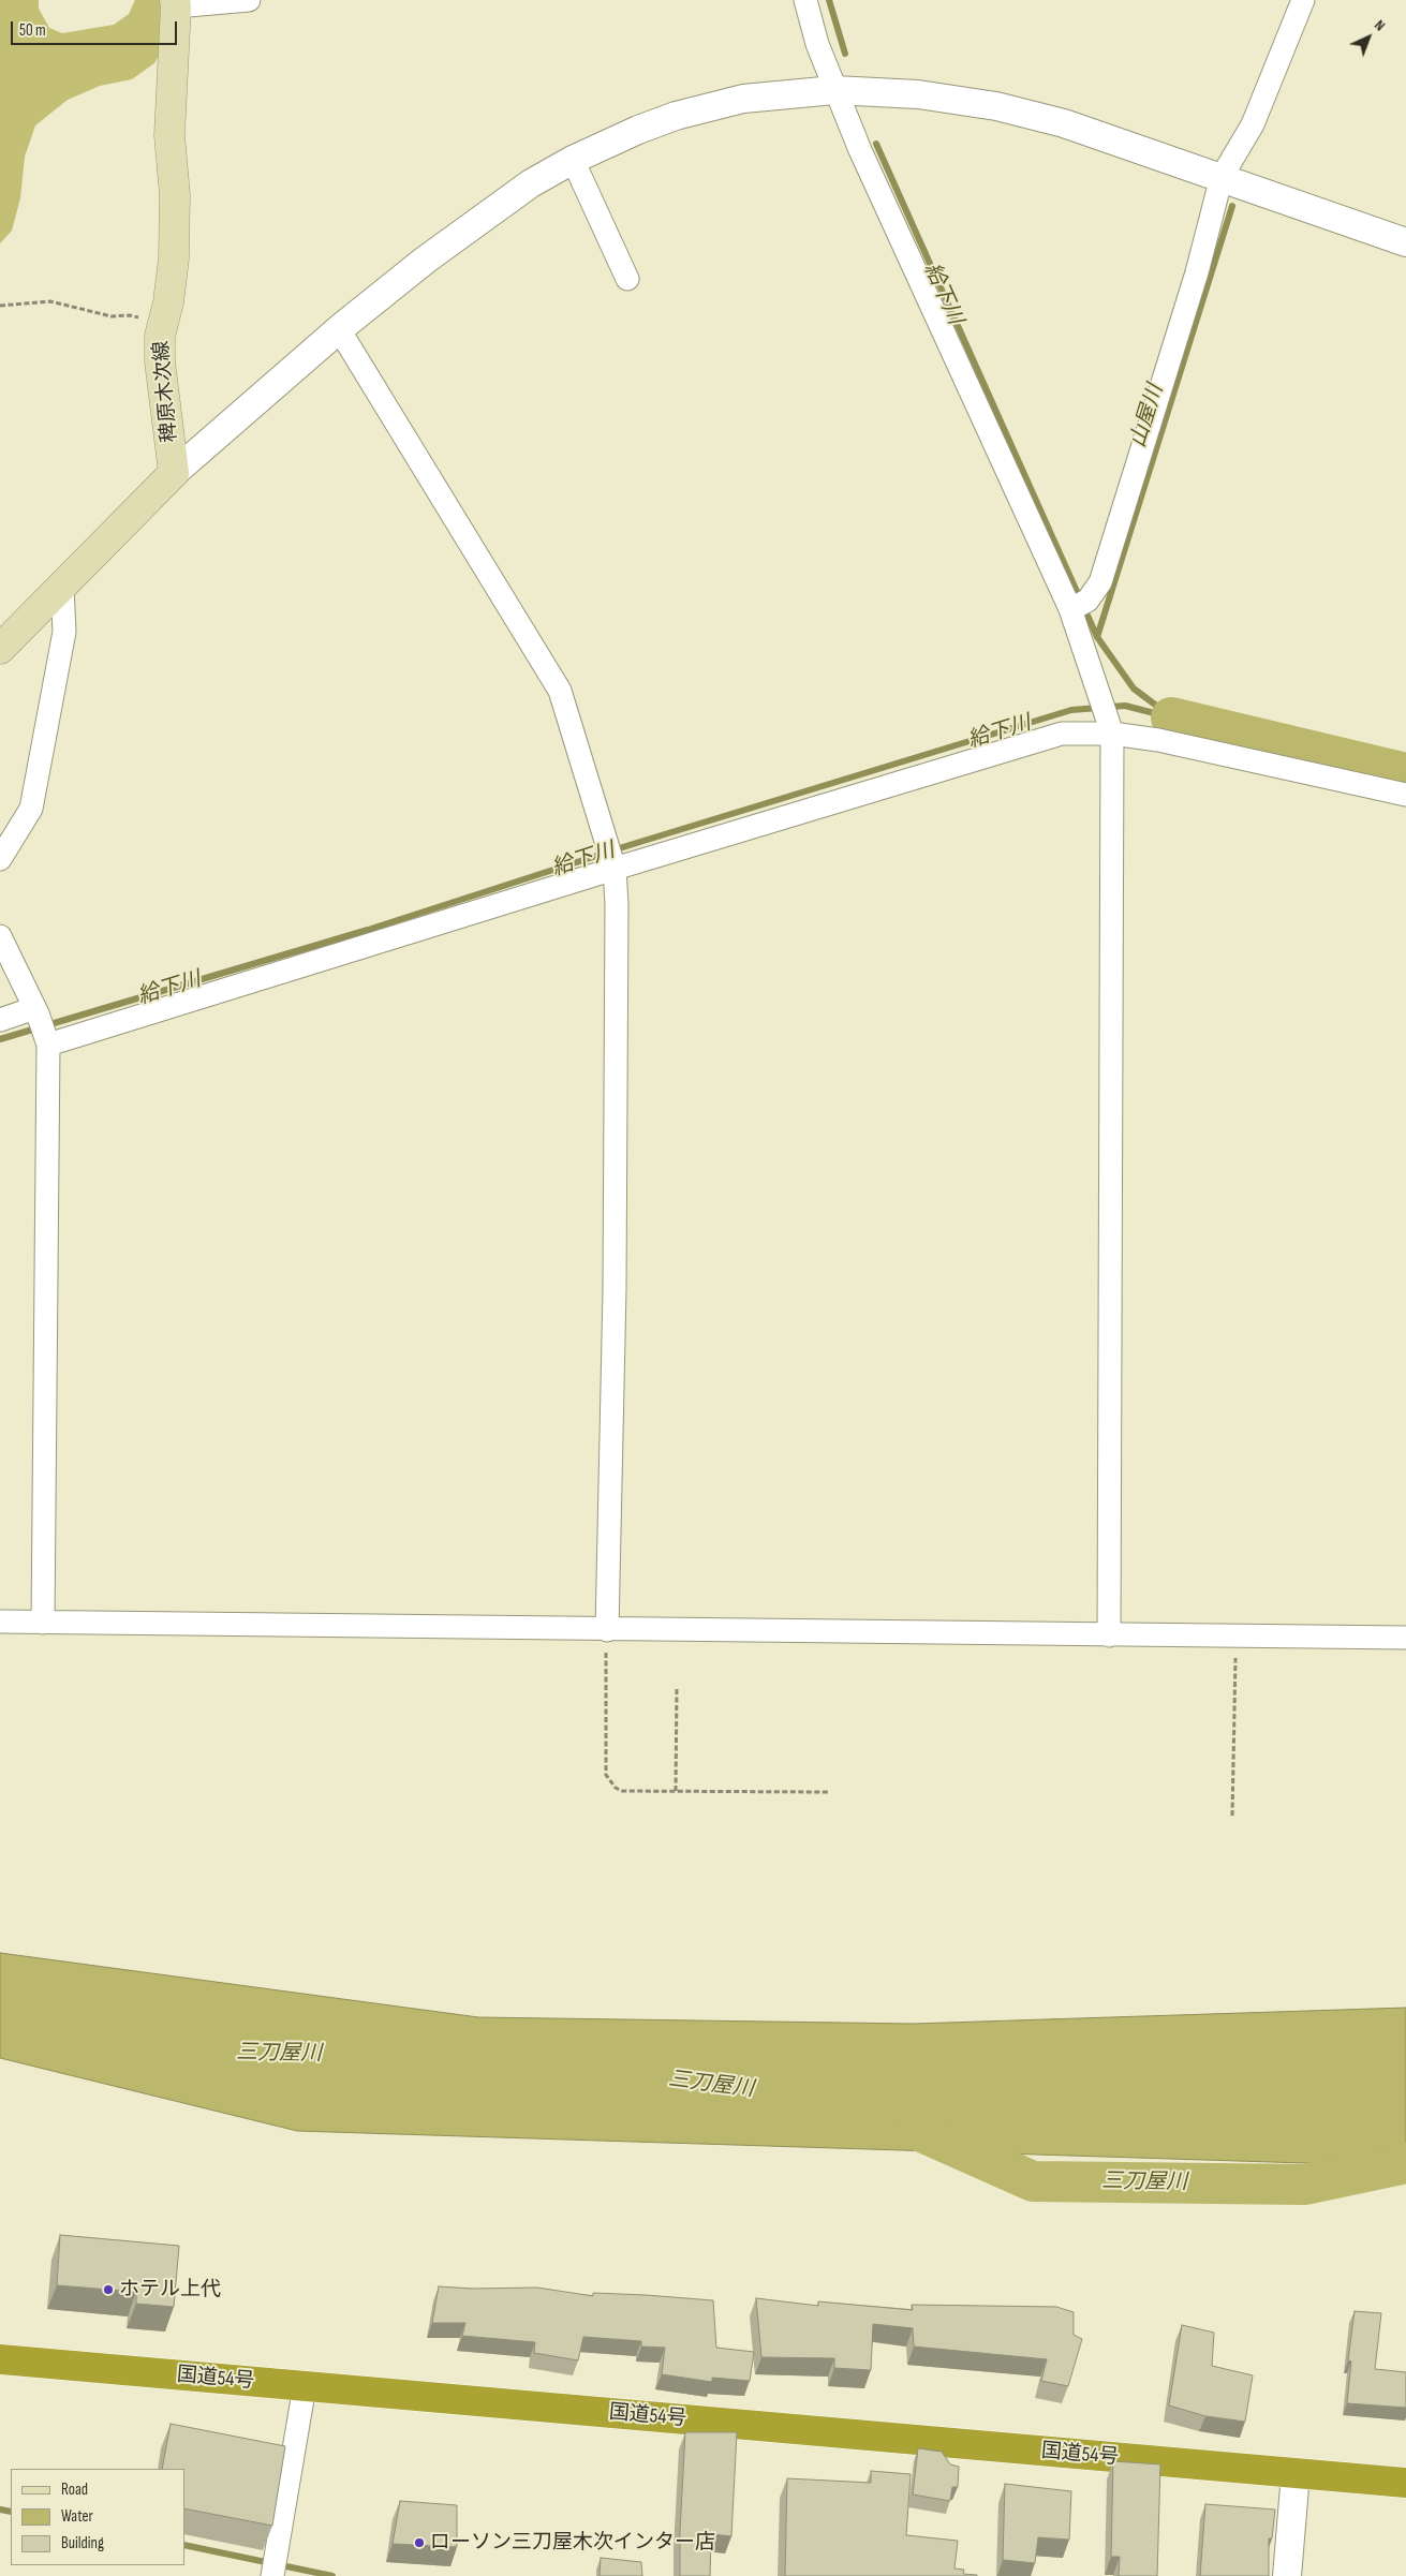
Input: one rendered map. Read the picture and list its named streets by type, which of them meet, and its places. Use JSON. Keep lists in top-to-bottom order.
{
  "streets": {
    "highway": ["国道54号"],
    "main road": ["稗原木次線"]
  },
  "water": ["給下川", "山屋川", "三刀屋川"],
  "places": ["ホテル上代", "ローソン三刀屋木次インター店"],
  "legend": ["Road", "Water", "Building"],
  "scale_bar": "50 m",
  "north": "top right"
}
